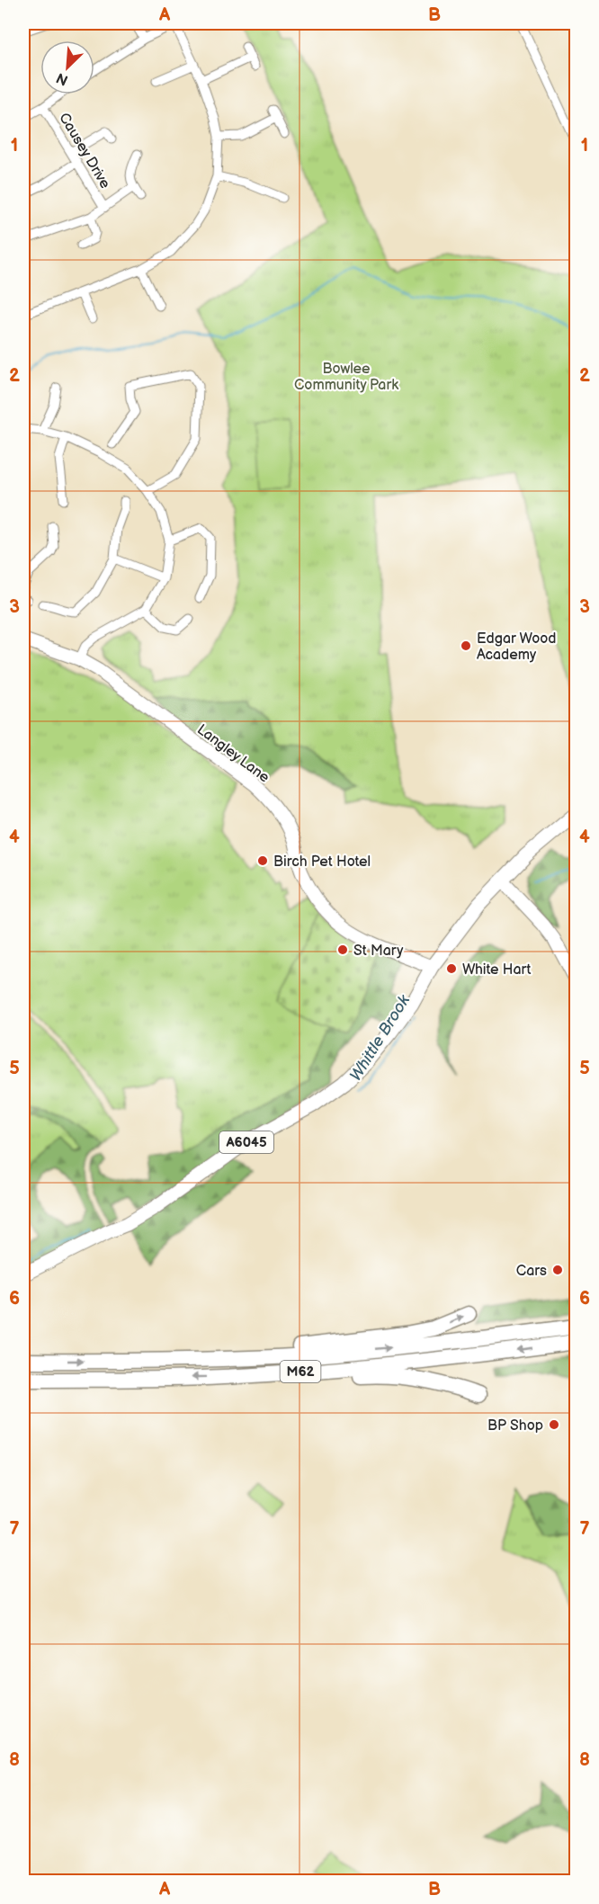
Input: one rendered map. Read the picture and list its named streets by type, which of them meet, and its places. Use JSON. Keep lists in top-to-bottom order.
{
  "streets": {
    "highway": ["M62"],
    "main road": ["A6045"],
    "street": ["Causey Drive", "Langley Lane"]
  },
  "crossings": [
    ["Langley Lane", "A6045"]
  ],
  "water": ["Whittle Brook"],
  "parks": ["Bowlee Community Park"],
  "places": [
    "Edgar Wood Academy",
    "Birch Pet Hotel",
    "St Mary",
    "White Hart",
    "Cars",
    "BP Shop"
  ],
  "north": "bottom left",
  "grid": {
    "columns": ["A", "B"],
    "rows": [
      "1",
      "2",
      "3",
      "4",
      "5",
      "6",
      "7",
      "8"
    ]
  }
}
